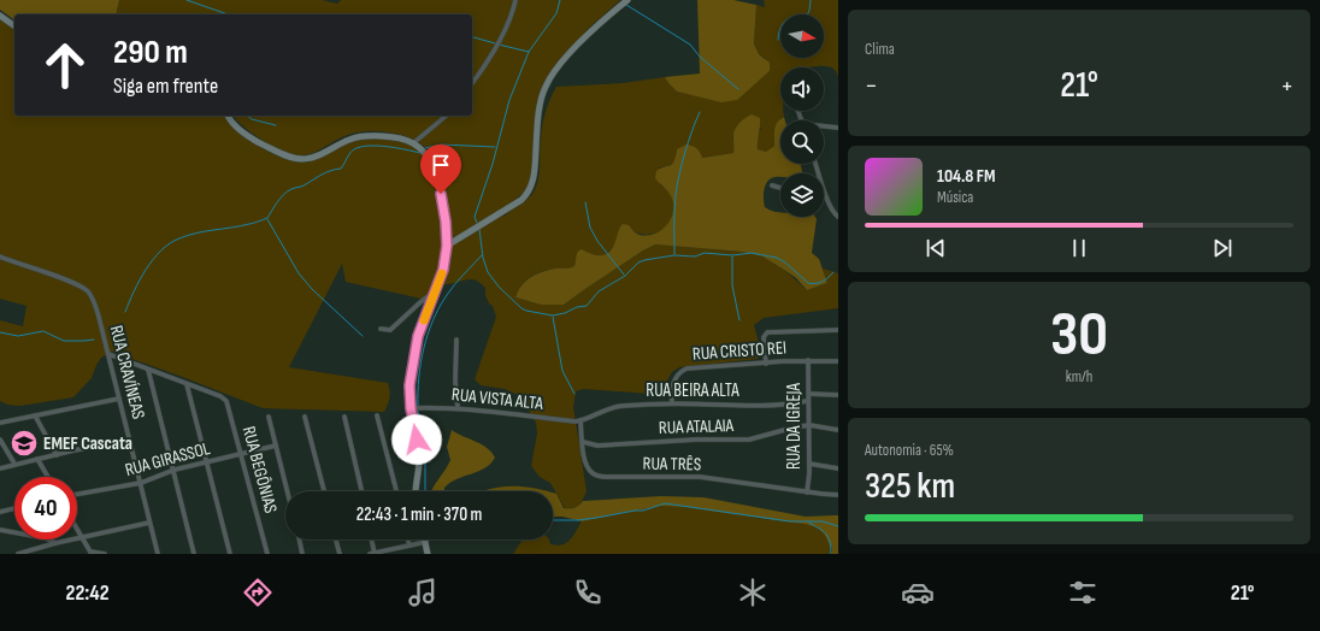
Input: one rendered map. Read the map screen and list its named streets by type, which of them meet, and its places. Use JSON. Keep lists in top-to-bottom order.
{
  "streets": {
    "street": [
      "RUA CRISTO REI",
      "RUA CRAVÍNEAS",
      "RUA BEIRA ALTA",
      "RUA VISTA ALTA",
      "RUA ATALAIA",
      "RUA DA IGREJA",
      "RUA GIRASSOL",
      "RUA TRÊS",
      "RUA BEGÔNIAS"
    ]
  },
  "crossings": [
    ["RUA CRISTO REI", "RUA BEIRA ALTA"],
    ["RUA CRISTO REI", "RUA DA IGREJA"],
    ["RUA CRAVÍNEAS", "RUA GIRASSOL"],
    ["RUA BEIRA ALTA", "RUA VISTA ALTA"],
    ["RUA BEIRA ALTA", "RUA DA IGREJA"],
    ["RUA BEIRA ALTA", "RUA TRÊS"],
    ["RUA VISTA ALTA", "RUA TRÊS"],
    ["RUA ATALAIA", "RUA DA IGREJA"],
    ["RUA ATALAIA", "RUA TRÊS"],
    ["RUA DA IGREJA", "RUA TRÊS"],
    ["RUA GIRASSOL", "RUA BEGÔNIAS"]
  ],
  "places": {
    "school or university": ["EMEF Cascata"]
  },
  "north": "right",
  "page": {
    "tile": [
      "Clima",
      ["30", "km/h"],
      ["Autonomia · 65%", "325 km"]
    ],
    "turn": ["290 m", "Siga em frente"],
    "heat": ["−", "21°", "+"],
    "song": ["104.8 FM", "Música"],
    "limit": "40",
    "trip": "22:43 · 1 min · 370 m",
    "tabs": ["22:42", "21°"]
  }
}
